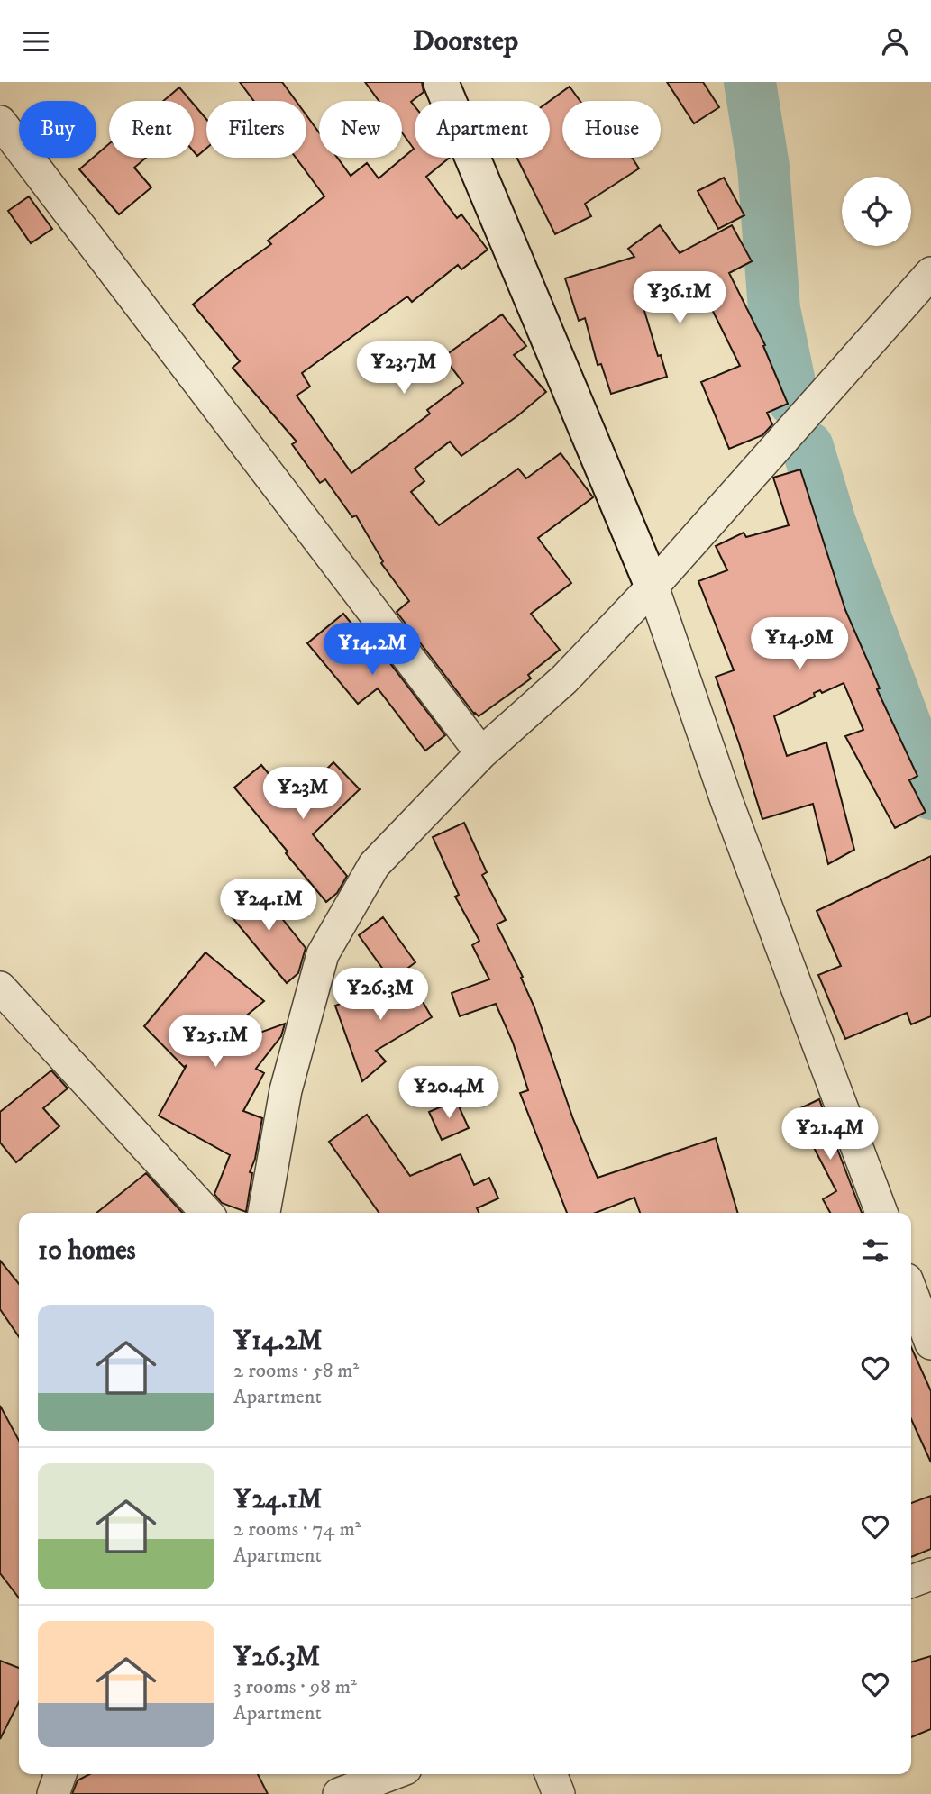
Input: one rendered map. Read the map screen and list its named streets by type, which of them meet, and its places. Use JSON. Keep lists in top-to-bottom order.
{
  "page": {
    "header": "Doorstep",
    "chip": [
      "Buy",
      "Rent",
      "Filters",
      "New",
      "Apartment",
      "House"
    ],
    "price": [
      "¥36.1M",
      "¥23.7M",
      "¥14.9M",
      "¥14.2M",
      "¥23M",
      "¥24.1M",
      "¥26.3M",
      "¥25.1M",
      "¥20.4M",
      "¥21.4M"
    ],
    "heading": "10 homes",
    "list": [
      {
        "name": "¥14.2M",
        "note": "2 rooms · 58 m² · Apartment"
      },
      {
        "name": "¥24.1M",
        "note": "2 rooms · 74 m² · Apartment"
      },
      {
        "name": "¥26.3M",
        "note": "3 rooms · 98 m² · Apartment"
      }
    ]
  }
}
